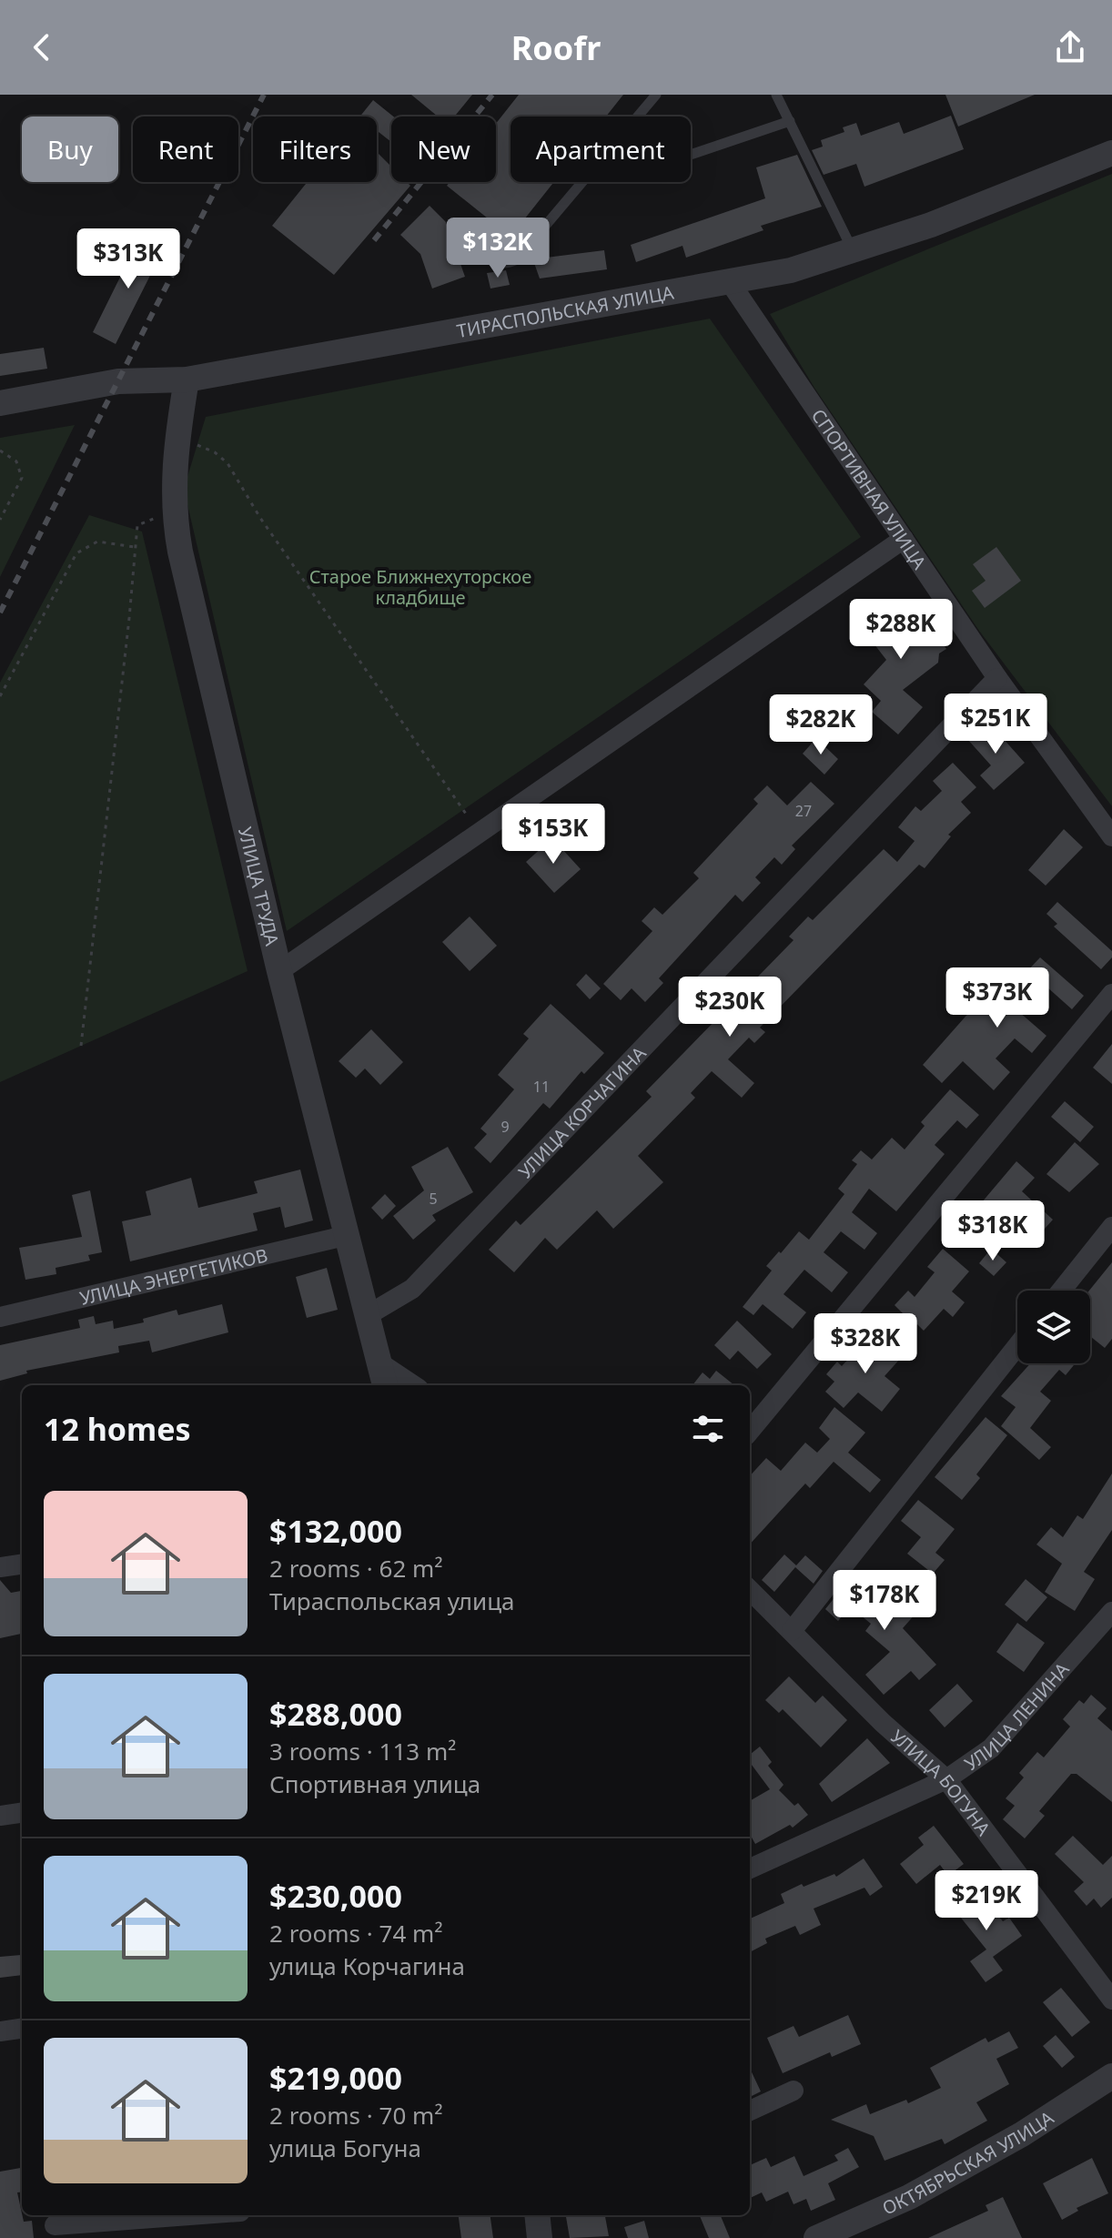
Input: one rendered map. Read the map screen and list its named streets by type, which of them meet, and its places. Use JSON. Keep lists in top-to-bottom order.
{
  "streets": {
    "street": [
      "ТИРАСПОЛЬСКАЯ УЛИЦА",
      "СПОРТИВНАЯ УЛИЦА",
      "УЛИЦА ТРУДА",
      "УЛИЦА КОРЧАГИНА",
      "УЛИЦА ЭНЕРГЕТИКОВ",
      "УЛИЦА ЛЕНИНА",
      "УЛИЦА БОГУНА",
      "ОКТЯБРЬСКАЯ УЛИЦА"
    ]
  },
  "crossings": [
    ["ТИРАСПОЛЬСКАЯ УЛИЦА", "СПОРТИВНАЯ УЛИЦА"],
    ["ТИРАСПОЛЬСКАЯ УЛИЦА", "УЛИЦА ТРУДА"],
    ["СПОРТИВНАЯ УЛИЦА", "УЛИЦА КОРЧАГИНА"],
    ["УЛИЦА ТРУДА", "УЛИЦА КОРЧАГИНА"],
    ["УЛИЦА ТРУДА", "УЛИЦА ЭНЕРГЕТИКОВ"],
    ["УЛИЦА ЛЕНИНА", "УЛИЦА БОГУНА"]
  ],
  "parks": ["Старое Ближнехуторское кладбище"],
  "house_numbers": [
    "27",
    "11",
    "9",
    "5"
  ],
  "page": {
    "header": "Roofr",
    "chip": [
      "Buy",
      "Rent",
      "Filters",
      "New",
      "Apartment"
    ],
    "price": [
      "$132K",
      "$313K",
      "$288K",
      "$251K",
      "$282K",
      "$153K",
      "$373K",
      "$230K",
      "$318K",
      "$328K",
      "$178K",
      "$219K"
    ],
    "heading": "12 homes",
    "list": [
      {
        "name": "$132,000",
        "note": "2 rooms · 62 m² · Тираспольская улица"
      },
      {
        "name": "$288,000",
        "note": "3 rooms · 113 m² · Спортивная улица"
      },
      {
        "name": "$230,000",
        "note": "2 rooms · 74 m² · улица Корчагина"
      },
      {
        "name": "$219,000",
        "note": "2 rooms · 70 m² · улица Богуна"
      }
    ]
  }
}
